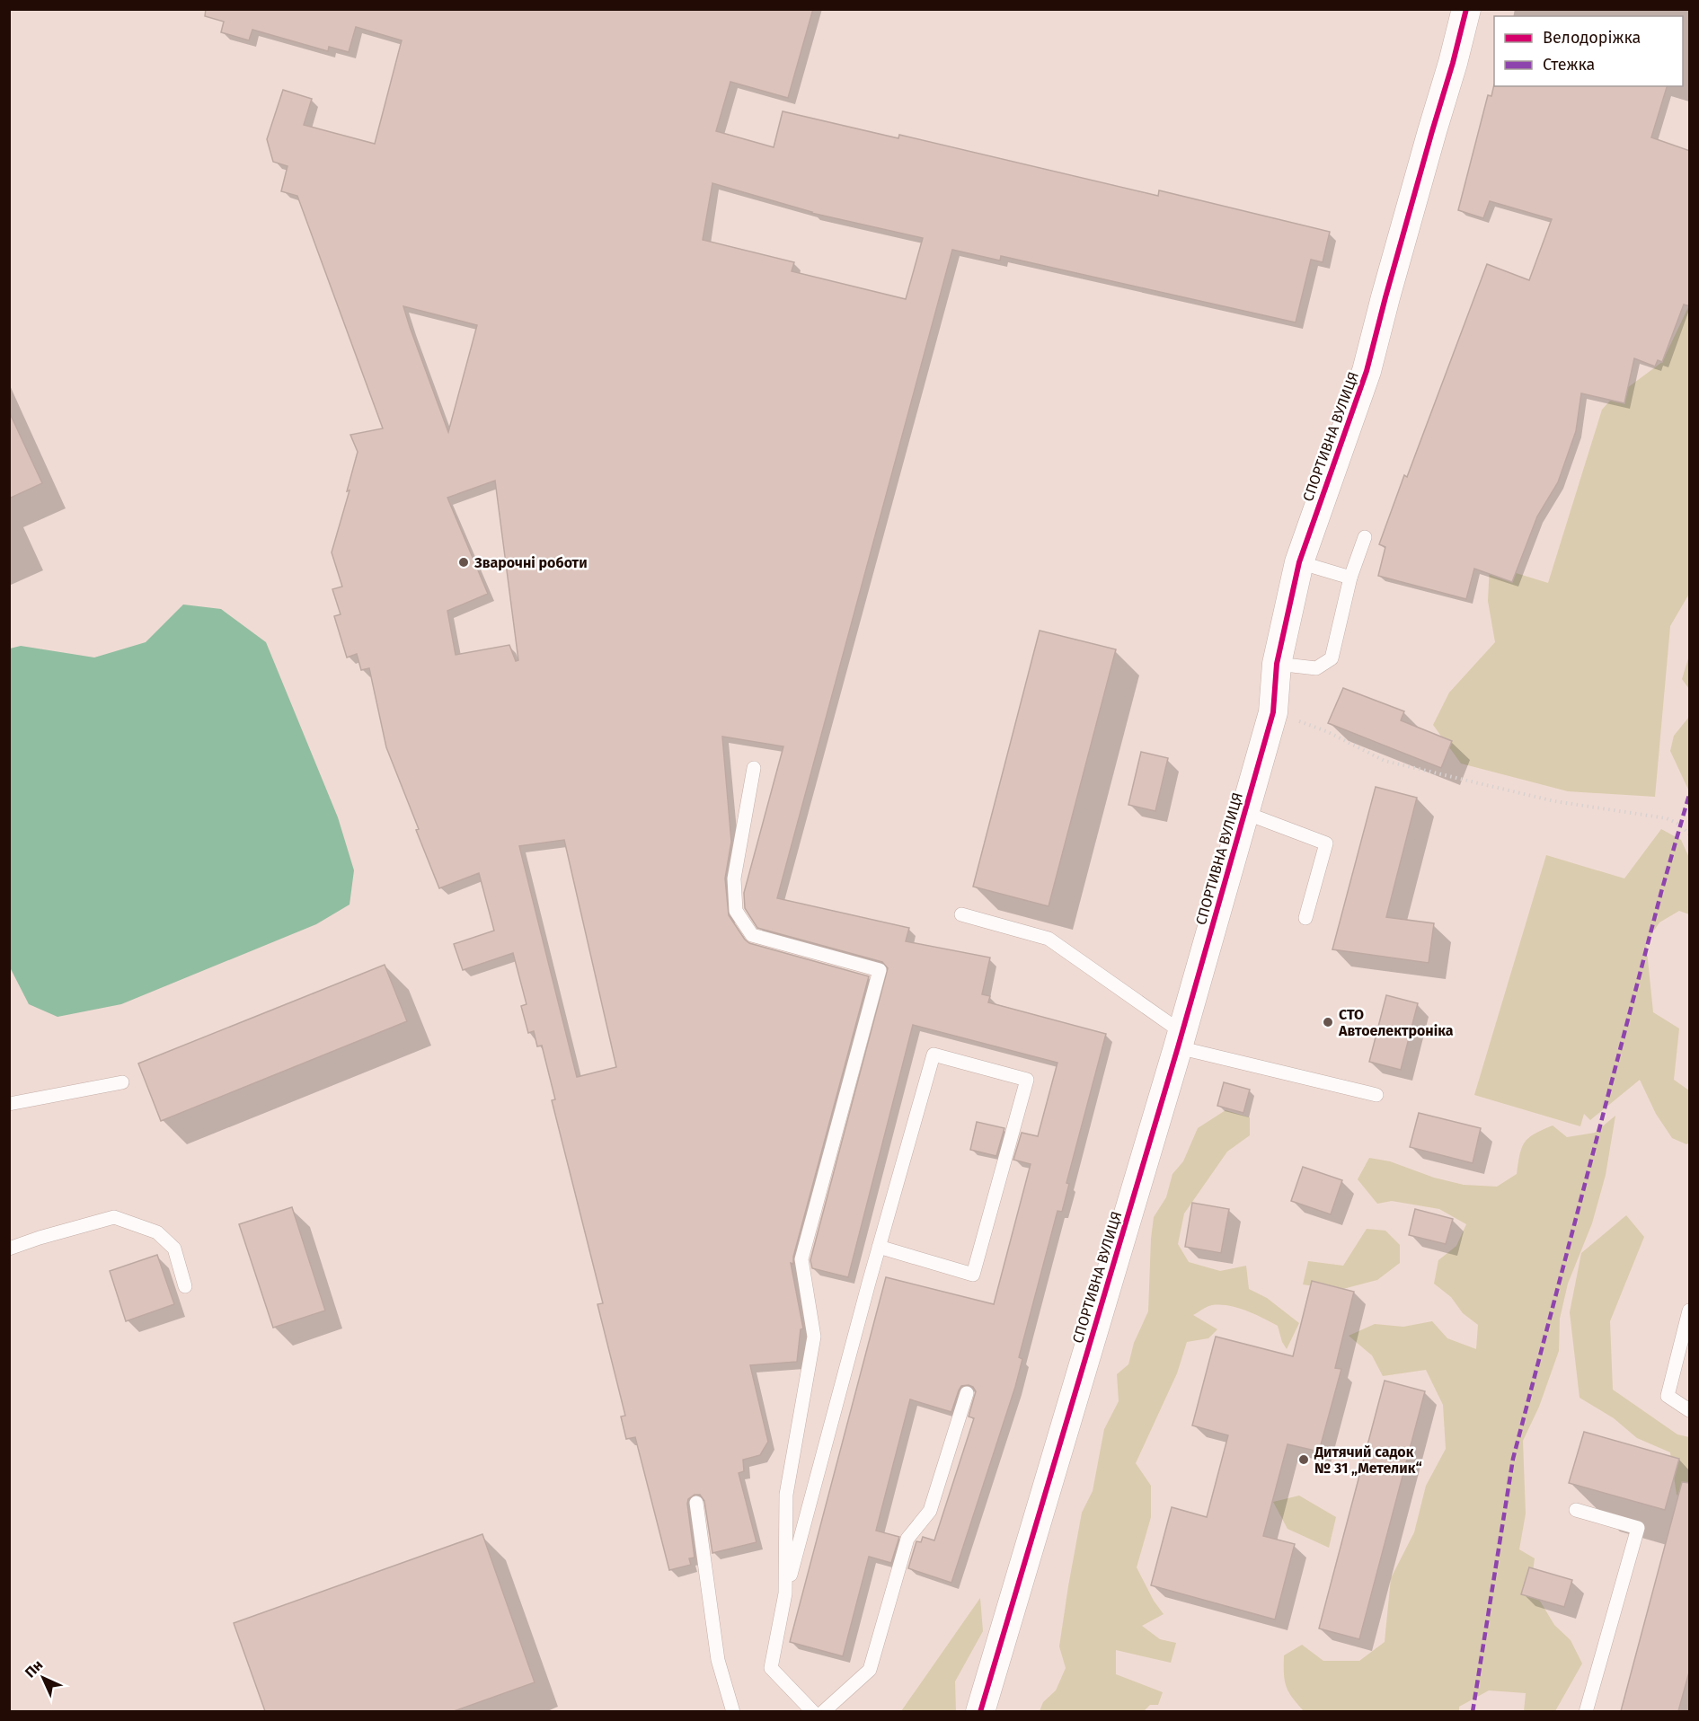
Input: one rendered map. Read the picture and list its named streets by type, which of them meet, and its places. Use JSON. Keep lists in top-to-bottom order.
{
  "streets": {
    "street": ["СПОРТИВНА ВУЛИЦЯ"]
  },
  "places": ["Зварочні роботи", "СТО Автоелектроніка", "Дитячий садок № 31 „Метелик“"],
  "legend": ["Велодоріжка", "Стежка"],
  "north": "top left"
}
